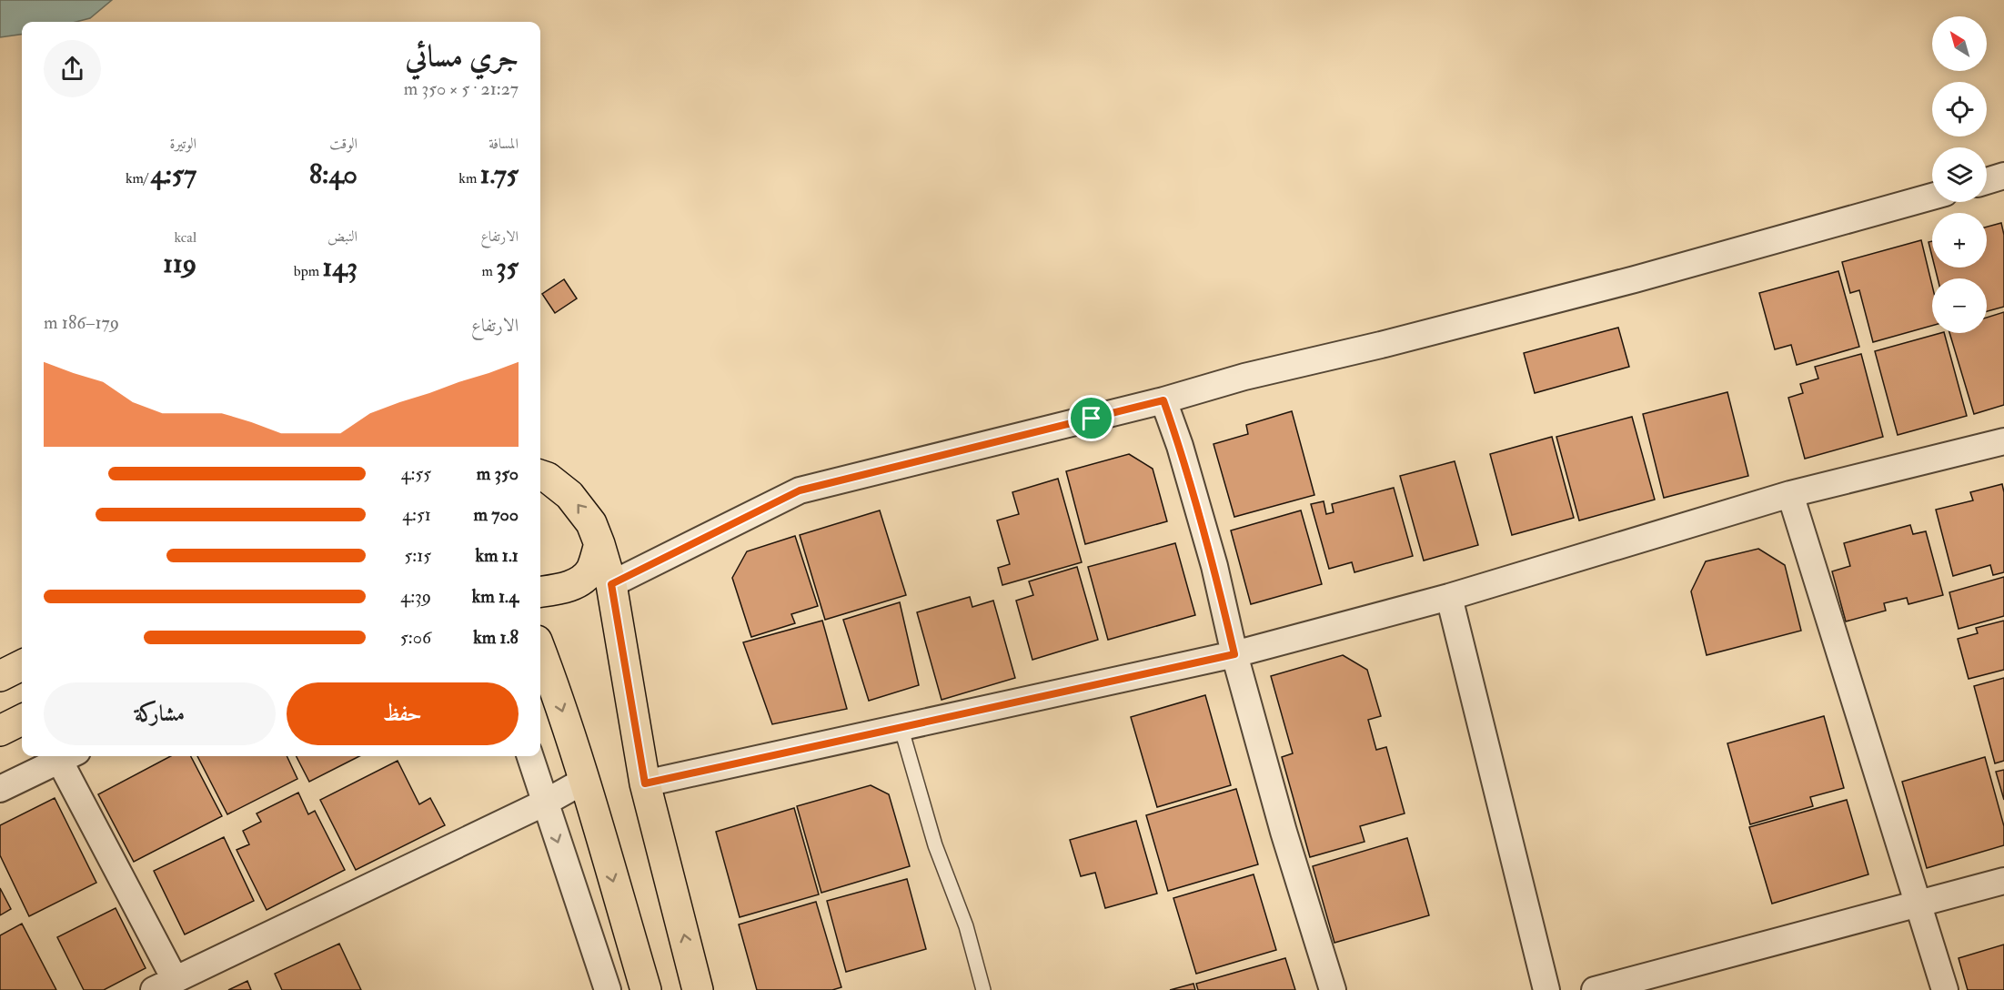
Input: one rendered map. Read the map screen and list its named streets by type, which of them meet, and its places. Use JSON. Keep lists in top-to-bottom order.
{
  "north": "top left",
  "page": {
    "map_buttons": ["+", "−"],
    "heading": ["جري مسائي", "21:27 · 5 × 350 m"],
    "stats": [
      ["المسافة", "1.75 km"],
      ["الوقت", "8:40"],
      ["الوتيرة", "4:57 /km"],
      ["الارتفاع", "35 m"],
      ["النبض", "143 bpm"],
      ["kcal", "119"]
    ],
    "chart": ["الارتفاع", "179–186 m"],
    "list": [
      {
        "name": "350 m",
        "note": "4:55"
      },
      {
        "name": "700 m",
        "note": "4:51"
      },
      {
        "name": "1.1 km",
        "note": "5:15"
      },
      {
        "name": "1.4 km",
        "note": "4:39"
      },
      {
        "name": "1.8 km",
        "note": "5:06"
      }
    ],
    "buttons": ["حفظ", "مشاركة"]
  }
}
